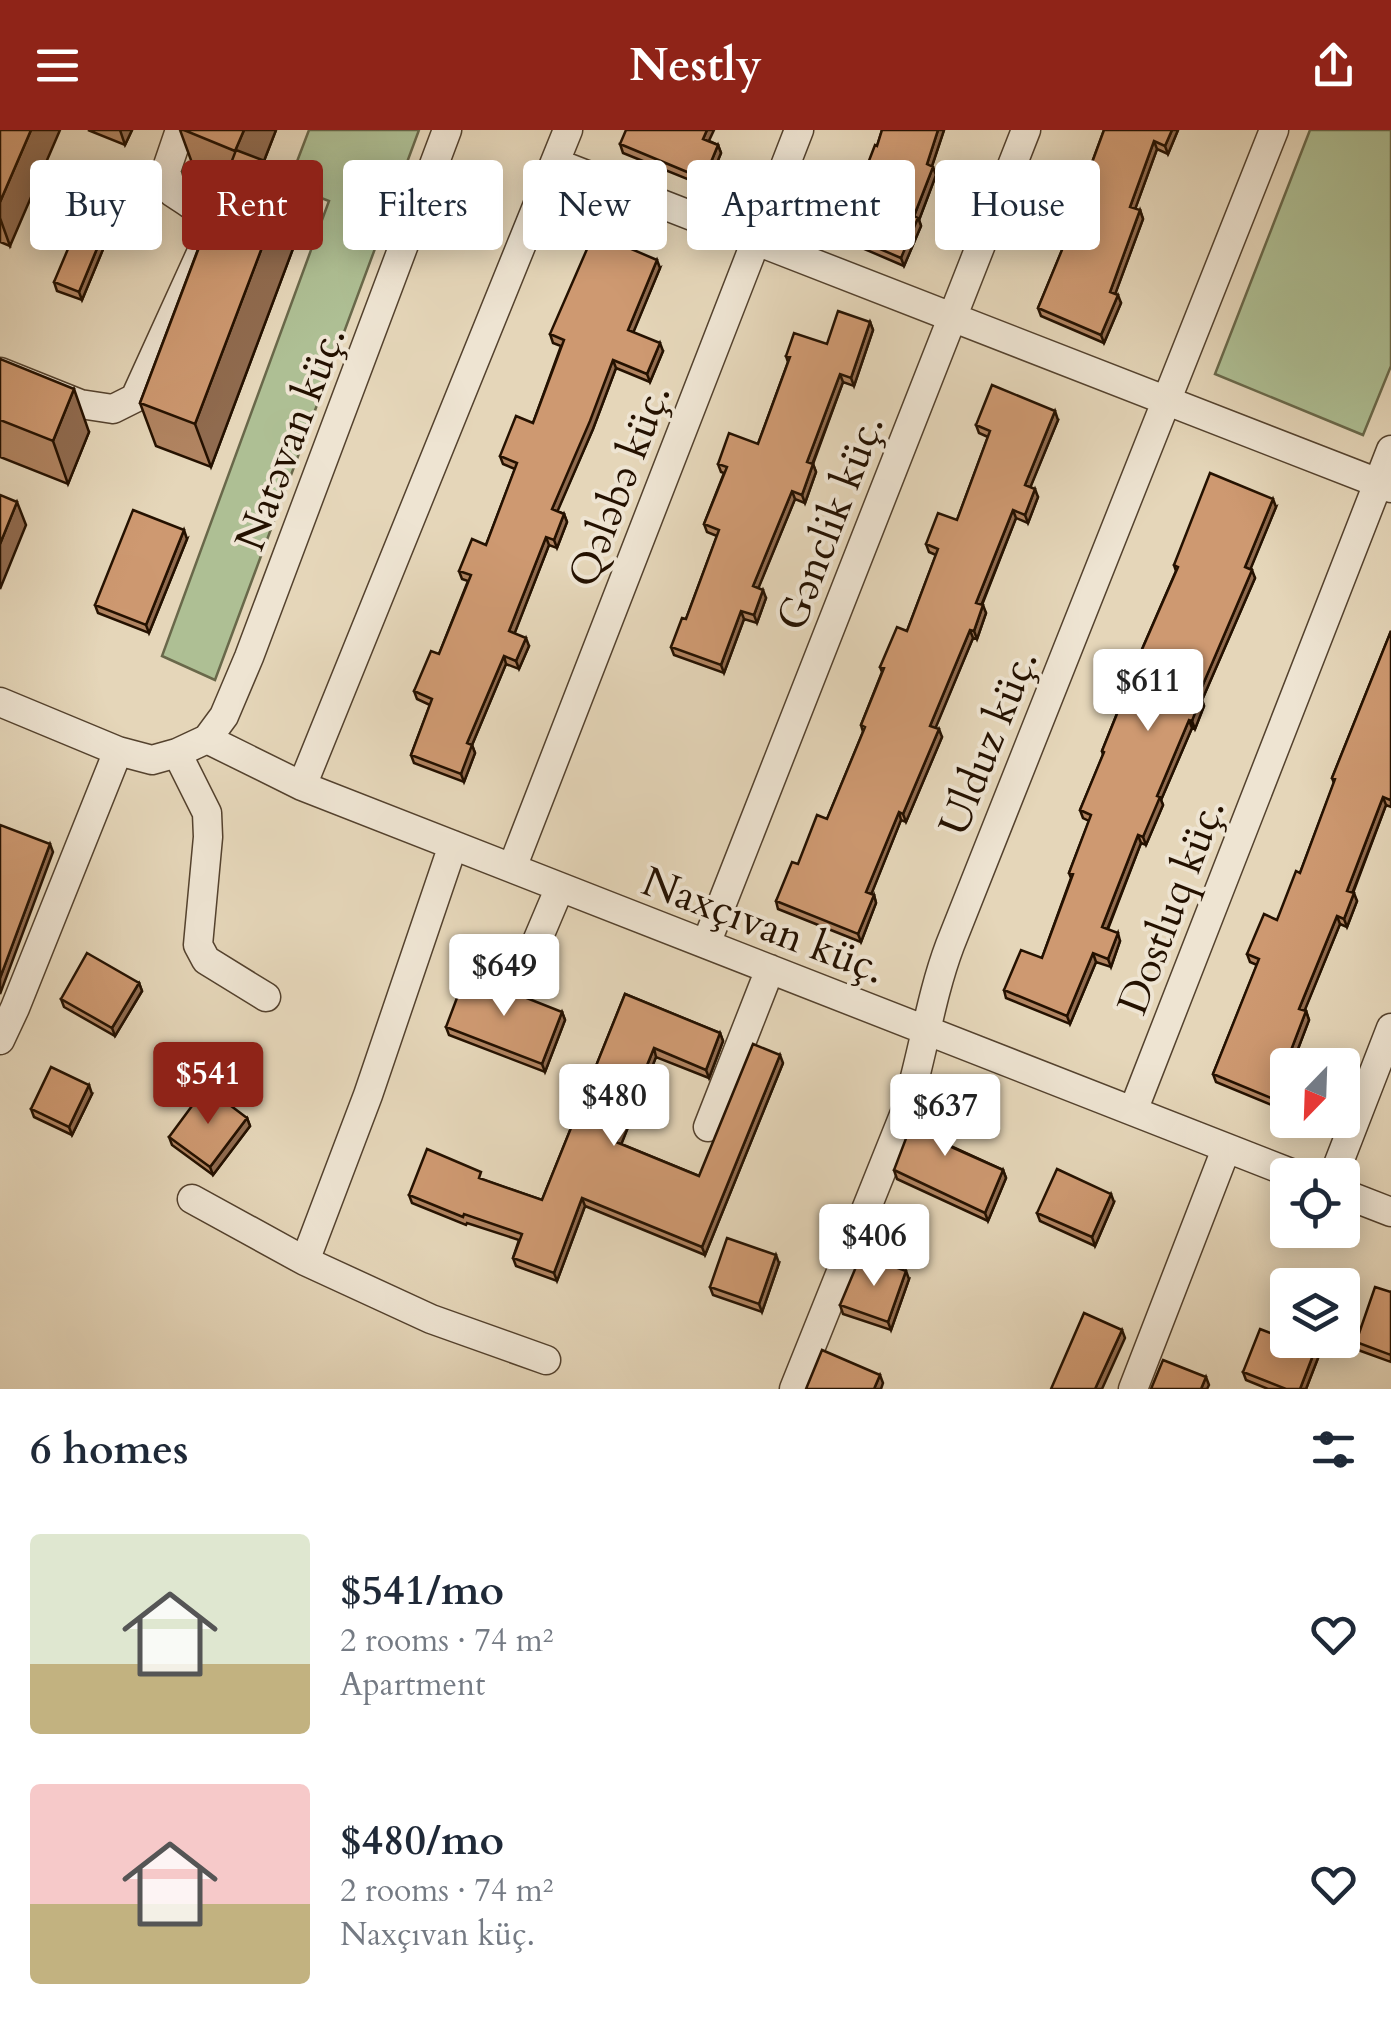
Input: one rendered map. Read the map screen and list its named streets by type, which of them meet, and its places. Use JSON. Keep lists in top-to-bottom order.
{
  "streets": {
    "street": [
      "Natəvan küç.",
      "Qələbə küç.",
      "Gənclik küç.",
      "Ulduz küç.",
      "Dostluq küç.",
      "Naxçıvan küç."
    ]
  },
  "crossings": [
    ["Natəvan küç.", "Naxçıvan küç."],
    ["Qələbə küç.", "Naxçıvan küç."],
    ["Gənclik küç.", "Naxçıvan küç."],
    ["Ulduz küç.", "Naxçıvan küç."],
    ["Dostluq küç.", "Naxçıvan küç."]
  ],
  "north": "bottom left",
  "page": {
    "header": "Nestly",
    "chip": [
      "Buy",
      "Rent",
      "Filters",
      "New",
      "Apartment",
      "House"
    ],
    "price": [
      "$611",
      "$649",
      "$541",
      "$480",
      "$637",
      "$406"
    ],
    "heading": "6 homes",
    "list": [
      {
        "name": "$541/mo",
        "note": "2 rooms · 74 m² · Apartment"
      },
      {
        "name": "$480/mo",
        "note": "2 rooms · 74 m² · Naxçıvan küç."
      }
    ]
  }
}
